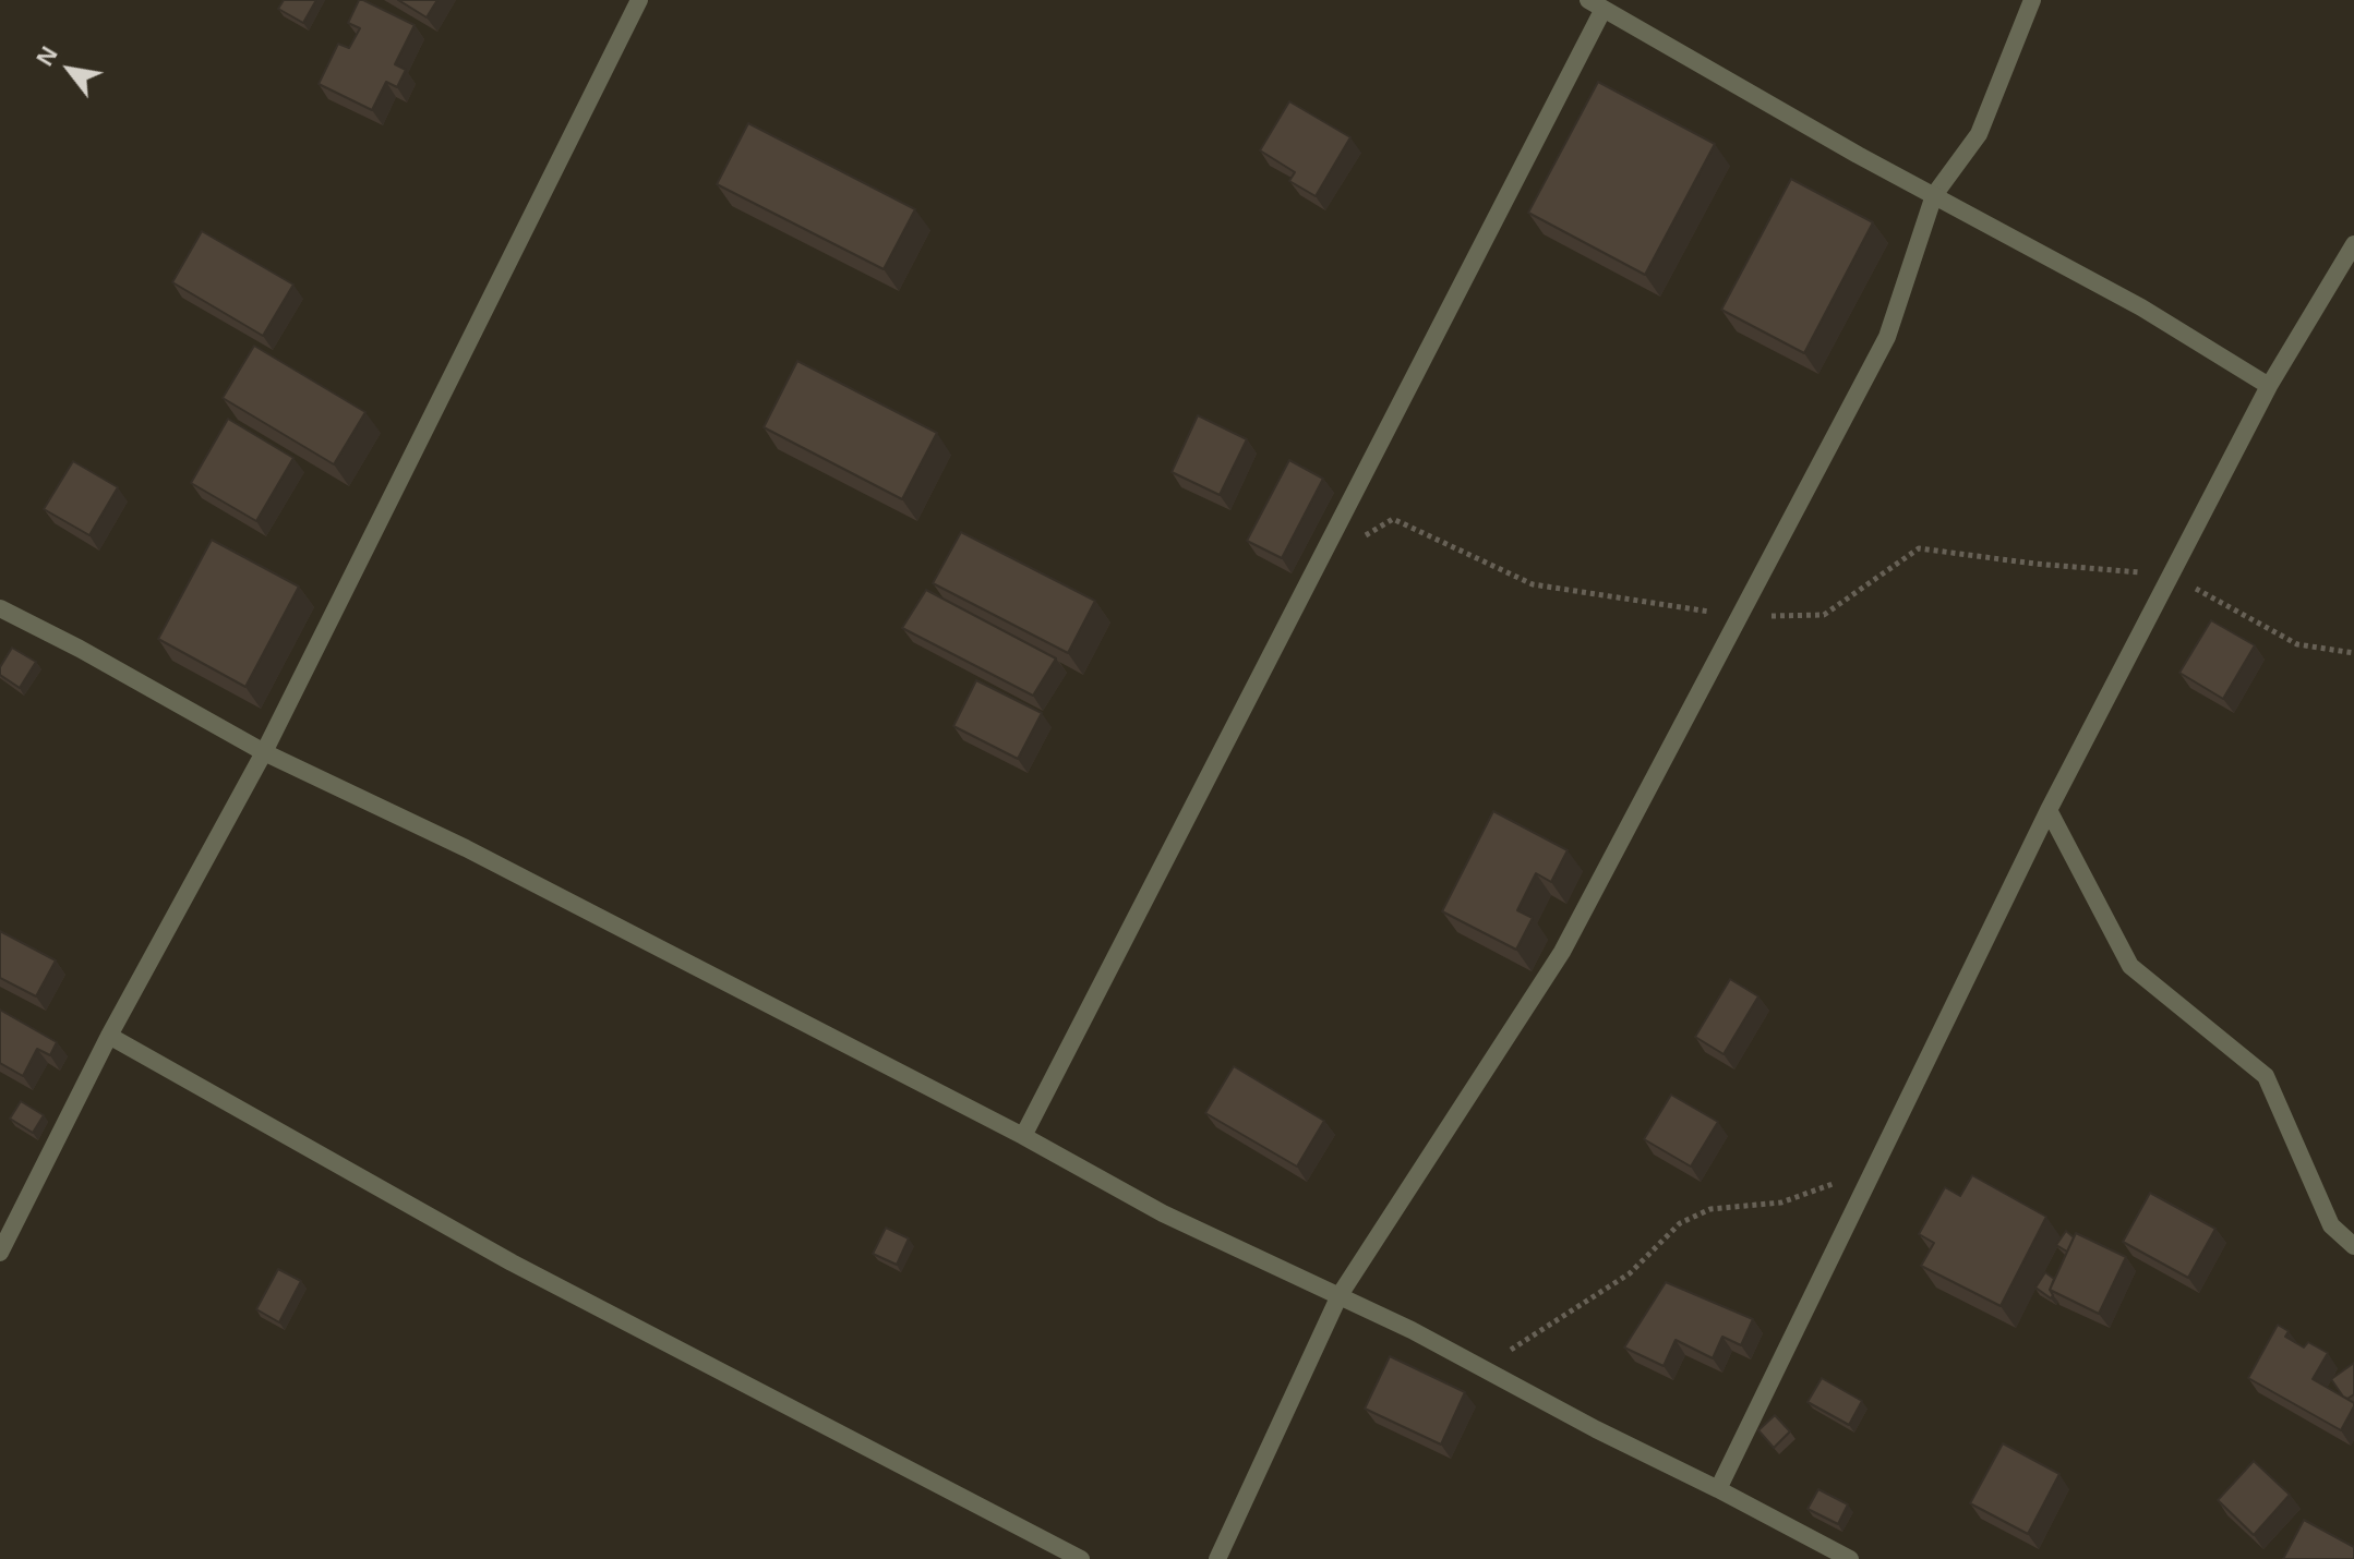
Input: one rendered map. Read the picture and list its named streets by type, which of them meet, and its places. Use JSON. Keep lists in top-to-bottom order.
{
  "north": "top left"
}
